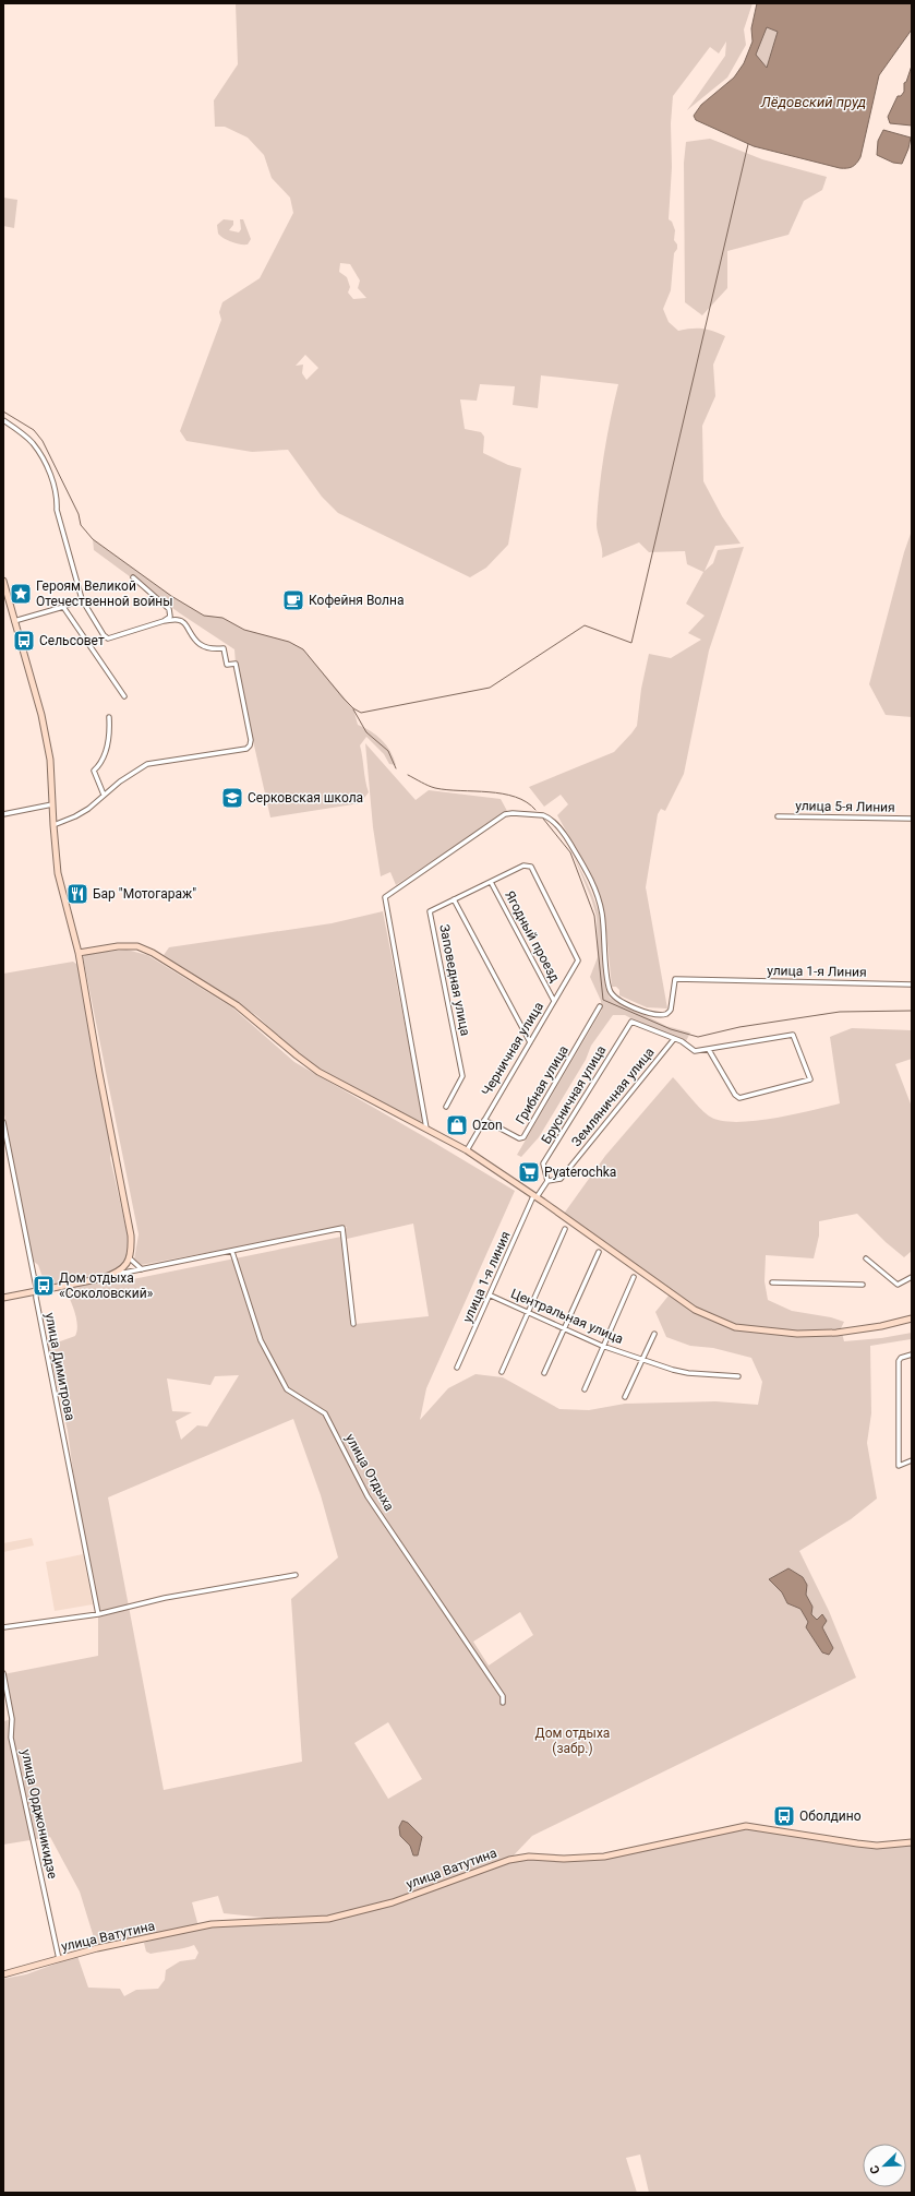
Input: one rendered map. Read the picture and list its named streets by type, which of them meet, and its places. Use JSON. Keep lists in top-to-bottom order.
{
  "streets": {
    "street": [
      "улица 5-я Линия",
      "Ягодный проезд",
      "улица 1-я Линия",
      "Заповедная улица",
      "Черничная улица",
      "Грибная улица",
      "Брусничная улица",
      "Земляничная улица",
      "улица 1-я линия",
      "Центральная улица",
      "улица Димитрова",
      "улица Отдыха",
      "улица Орджоникидзе",
      "улица Ватутина"
    ]
  },
  "crossings": [
    ["Ягодный проезд", "Заповедная улица"],
    ["Ягодный проезд", "Черничная улица"],
    ["Заповедная улица", "Черничная улица"],
    ["Черничная улица", "Грибная улица"],
    ["Брусничная улица", "Земляничная улица"],
    ["Брусничная улица", "улица 1-я линия"],
    ["Земляничная улица", "улица 1-я линия"],
    ["улица 1-я линия", "Центральная улица"],
    ["улица Орджоникидзе", "улица Ватутина"]
  ],
  "water": ["Лёдовский пруд"],
  "parks": ["Дом отдыха (забр.)"],
  "places": {
    "place": ["Героям Великой Отечественной войны"],
    "cafe": ["Кофейня Волна"],
    "bus stop": ["Сельсовет", "Дом отдыха «Соколовский»", "Оболдино"],
    "school or university": ["Серковская школа"],
    "restaurant": ["Бар \"Мотогараж\""],
    "shop": ["Ozon"],
    "supermarket": ["Pyaterochka"]
  },
  "north": "bottom left"
}
